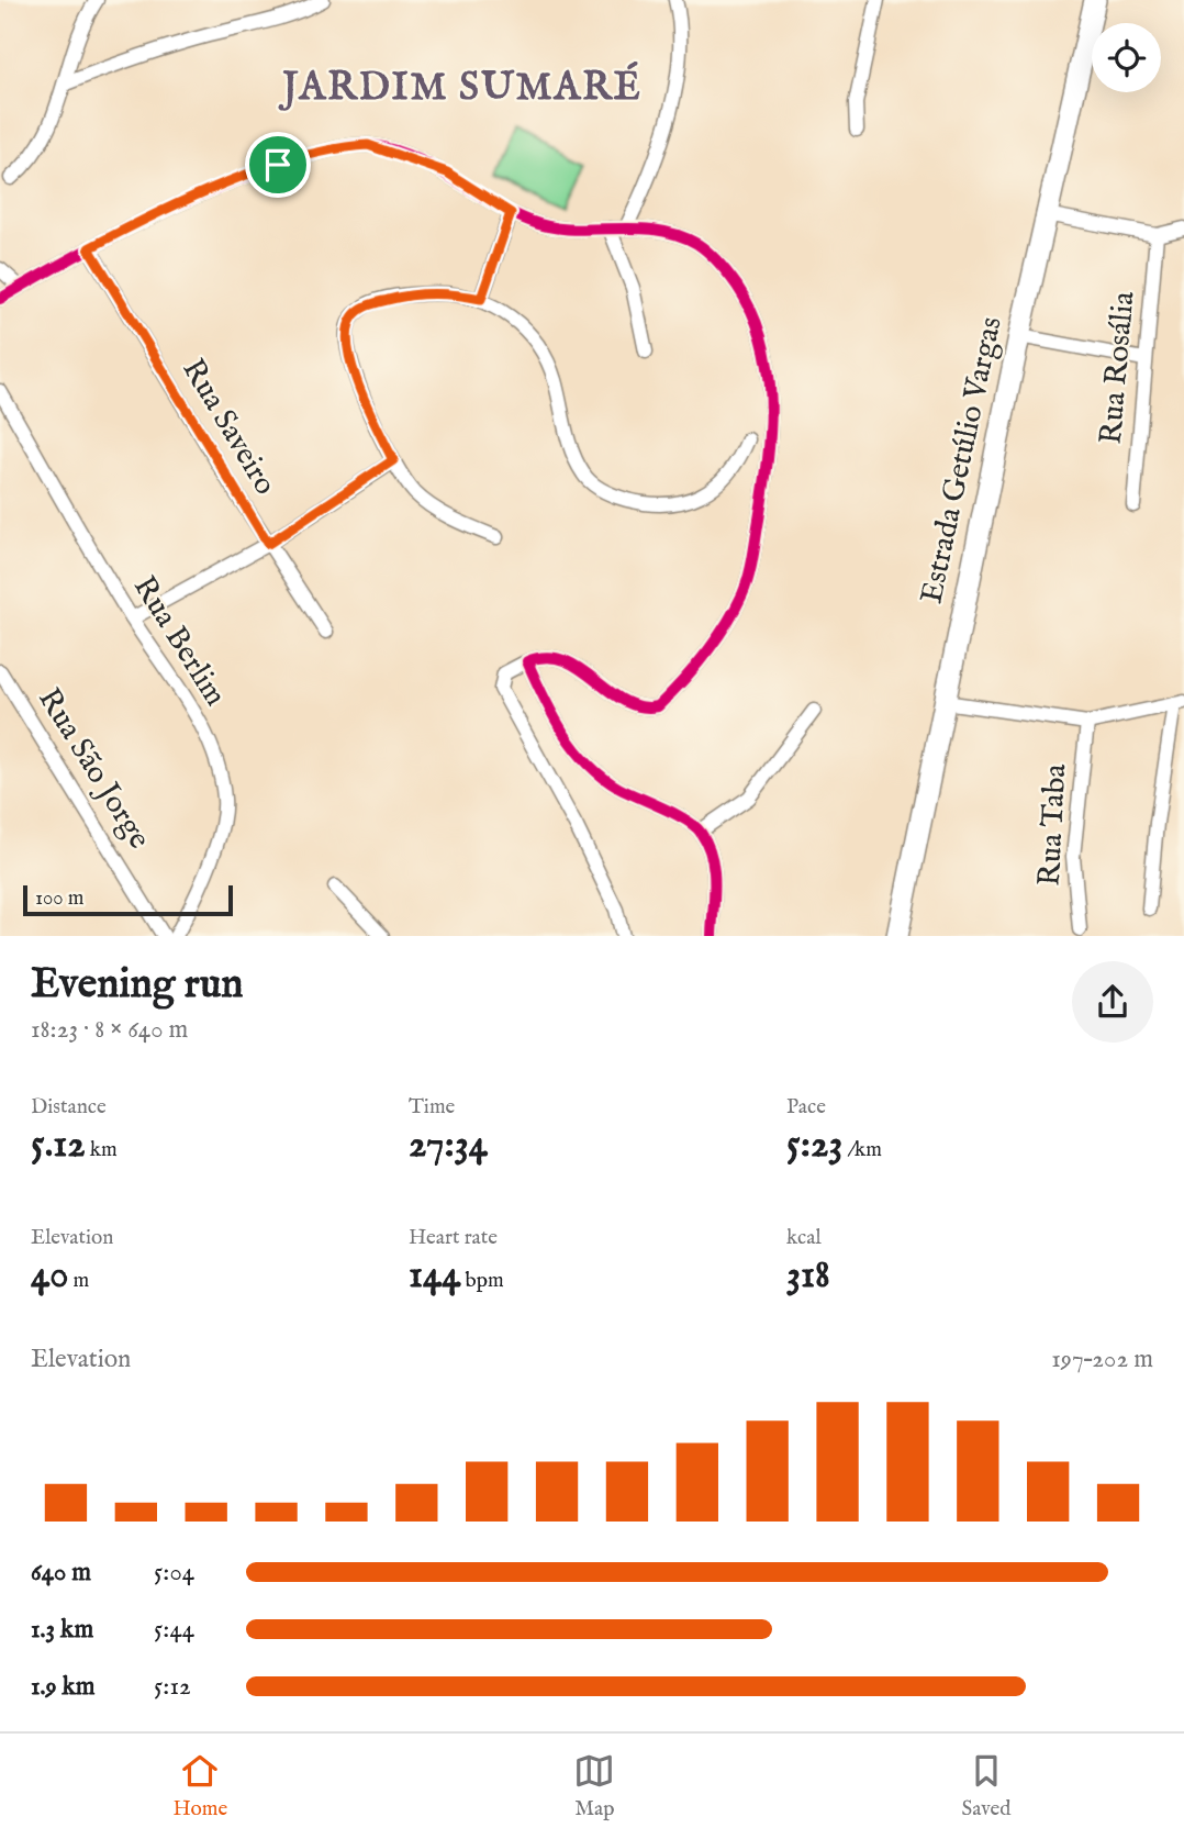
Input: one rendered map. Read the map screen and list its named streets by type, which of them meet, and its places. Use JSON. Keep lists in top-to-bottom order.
{
  "streets": {
    "main road": ["Estrada Getúlio Vargas"],
    "street": [
      "Rua Rosália",
      "Rua Saveiro",
      "Rua Berlim",
      "Rua São Jorge",
      "Rua Taba"
    ]
  },
  "districts": ["JARDIM SUMARÉ"],
  "scale_bar": "100 m",
  "page": {
    "scale": "100 m",
    "heading": ["Evening run", "18:23 · 8 × 640 m"],
    "stats": [
      ["Distance", "5.12 km"],
      ["Time", "27:34"],
      ["Pace", "5:23 /km"],
      ["Elevation", "40 m"],
      ["Heart rate", "144 bpm"],
      ["kcal", "318"]
    ],
    "chart": ["Elevation", "197–202 m"],
    "list": [
      {
        "name": "640 m",
        "note": "5:04"
      },
      {
        "name": "1.3 km",
        "note": "5:44"
      },
      {
        "name": "1.9 km",
        "note": "5:12"
      }
    ],
    "tabs": ["Home", "Map", "Saved"]
  }
}
